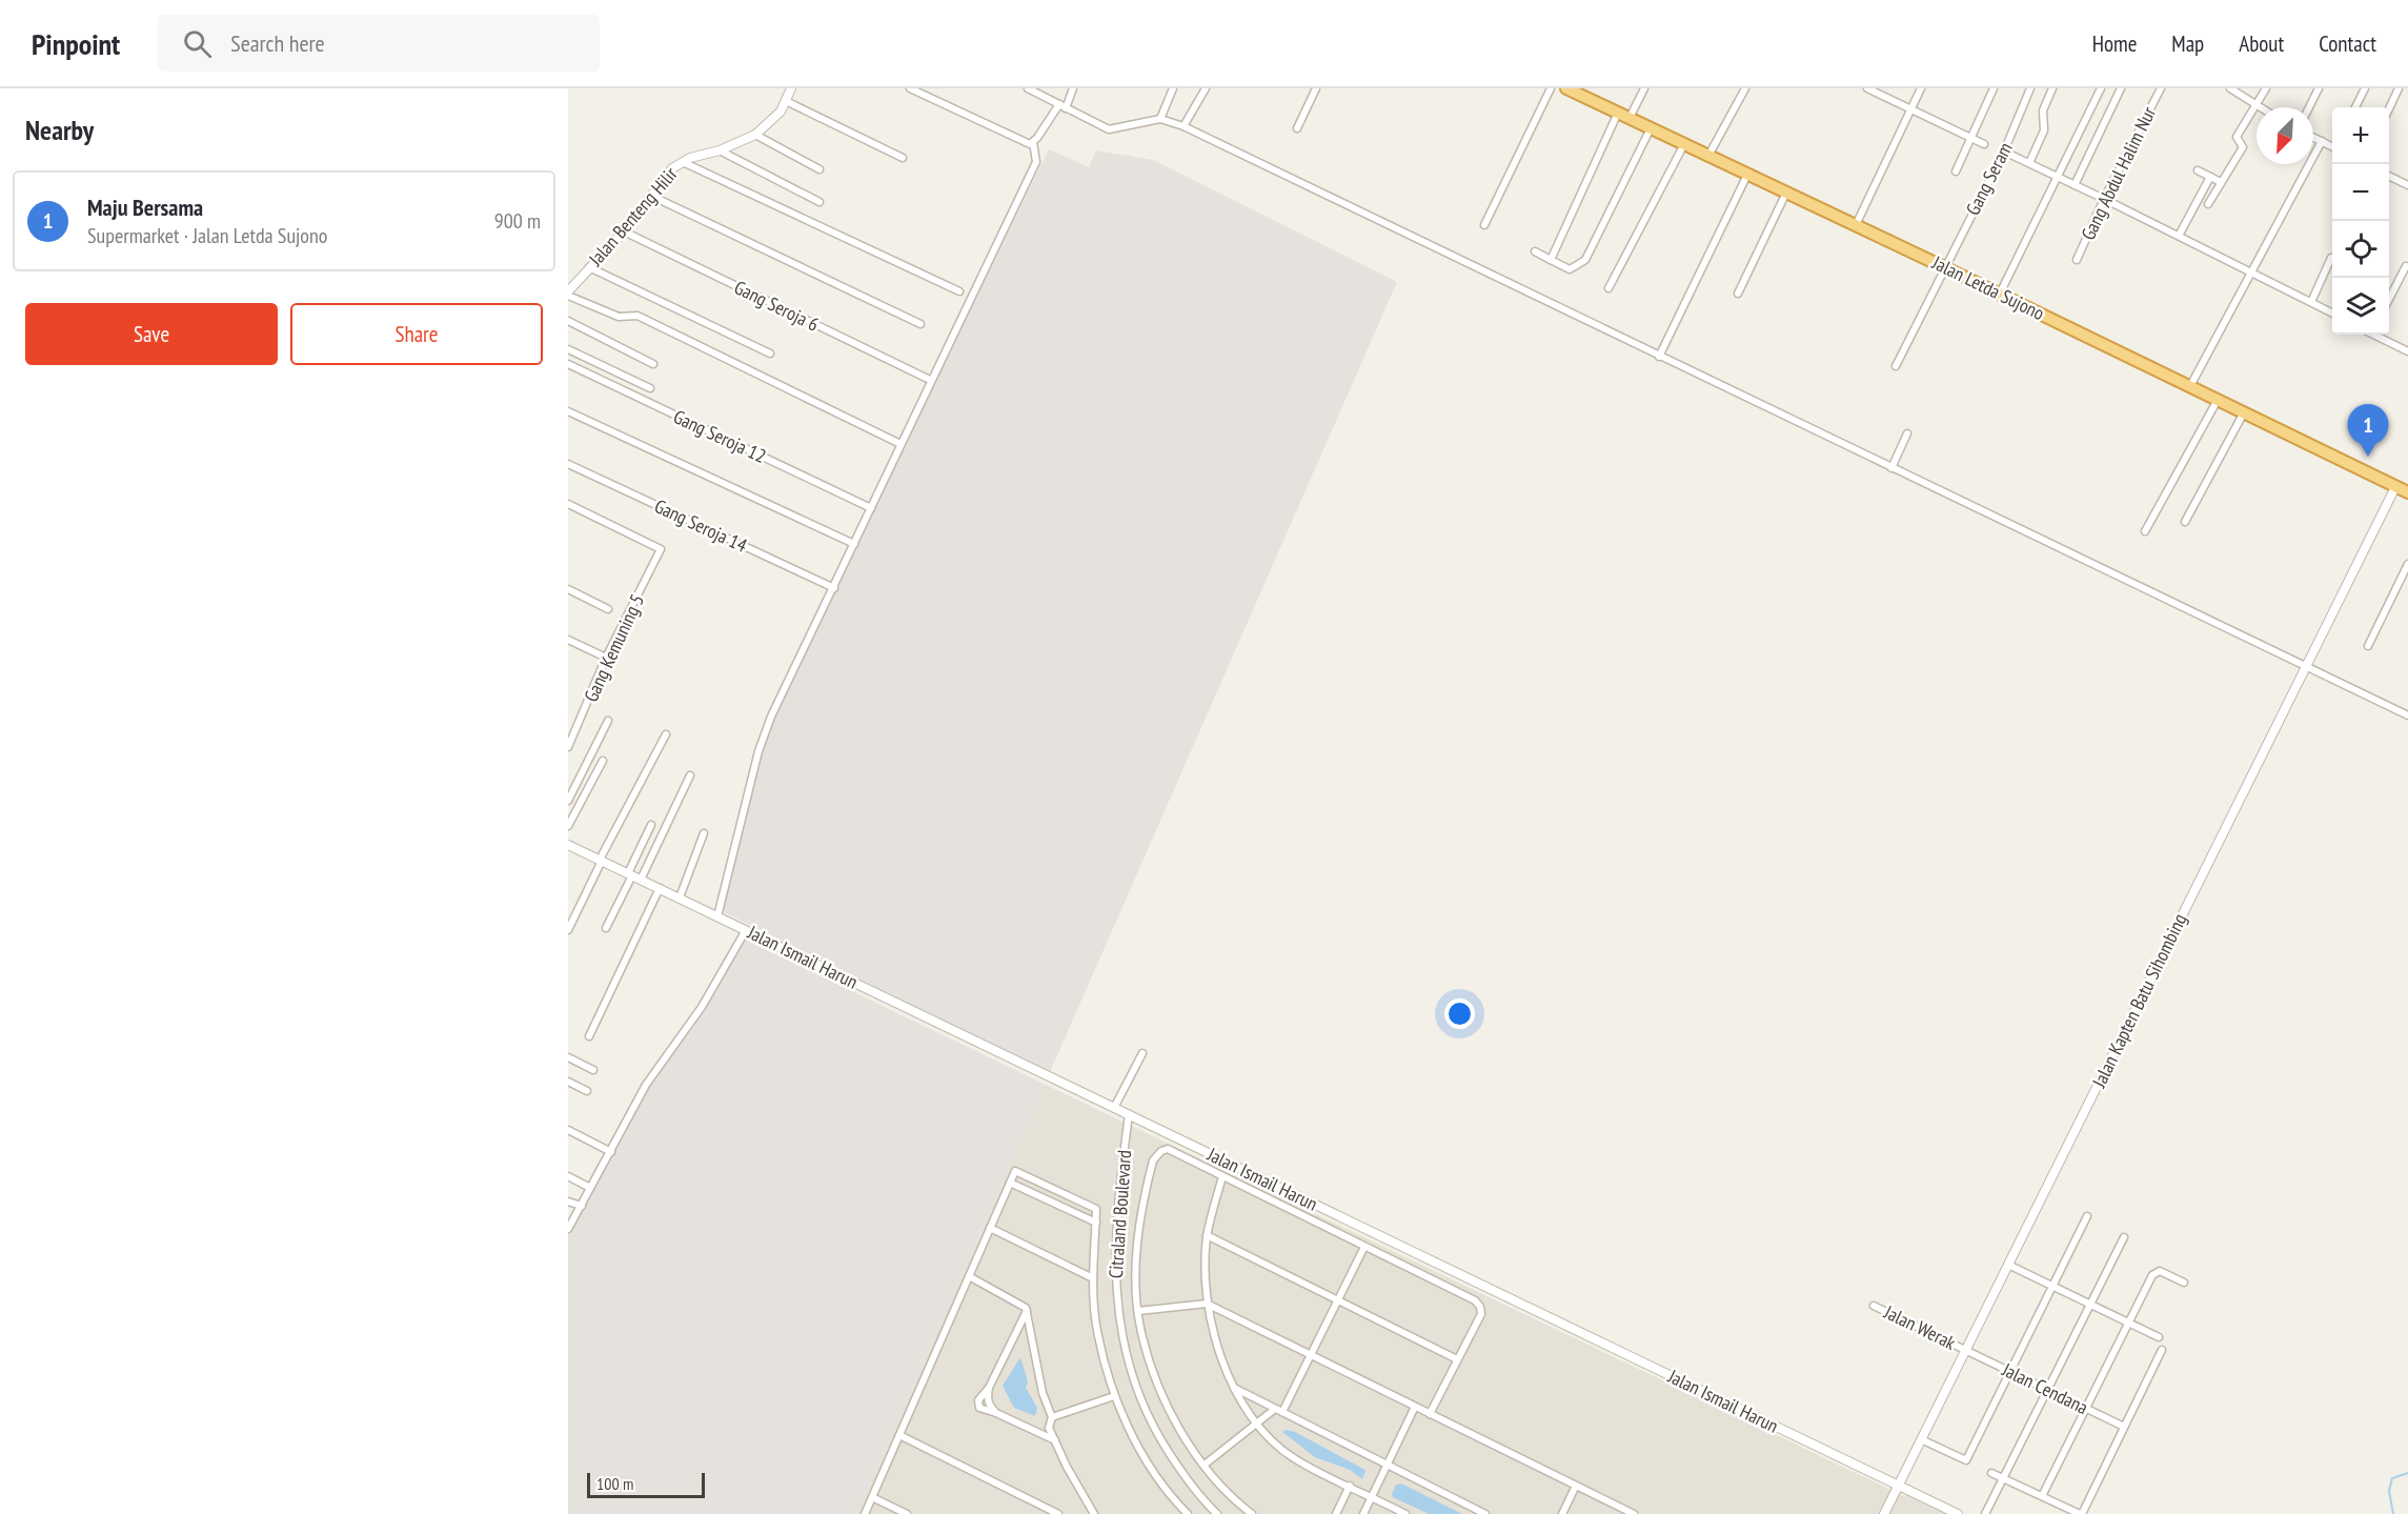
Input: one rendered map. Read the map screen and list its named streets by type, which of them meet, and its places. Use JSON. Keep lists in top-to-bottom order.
{
  "streets": {
    "highway": ["Jalan Letda Sujono"],
    "street": [
      "Gang Abdul Halim Nur",
      "Gang Seram",
      "Jalan Benteng Hilir",
      "Gang Seroja 6",
      "Gang Seroja 12",
      "Gang Seroja 14",
      "Gang Kemuning 5",
      "Jalan Ismail Harun",
      "Jalan Kapten Batu Sihombing",
      "Citraland Boulevard",
      "Jalan Werak",
      "Jalan Cendana"
    ]
  },
  "crossings": [
    ["Gang Seram", "Jalan Letda Sujono"],
    ["Jalan Benteng Hilir", "Gang Seroja 6"],
    ["Jalan Letda Sujono", "Jalan Kapten Batu Sihombing"],
    ["Jalan Ismail Harun", "Jalan Kapten Batu Sihombing"],
    ["Jalan Ismail Harun", "Citraland Boulevard"],
    ["Jalan Kapten Batu Sihombing", "Jalan Werak"],
    ["Jalan Kapten Batu Sihombing", "Jalan Cendana"],
    ["Jalan Werak", "Jalan Cendana"]
  ],
  "scale_bar": "100 m",
  "north": "bottom left",
  "page": {
    "header": "Pinpoint",
    "search": "Search here",
    "nav": [
      "Home",
      "Map",
      "About",
      "Contact"
    ],
    "heading": "Nearby",
    "map_buttons": ["+", "−"],
    "list": [
      {
        "mark": "1",
        "name": "Maju Bersama",
        "note": "Supermarket · Jalan Letda Sujono",
        "value": "900 m"
      }
    ],
    "buttons": ["Save", "Share"],
    "pins": "1",
    "scale": "100 m"
  }
}
